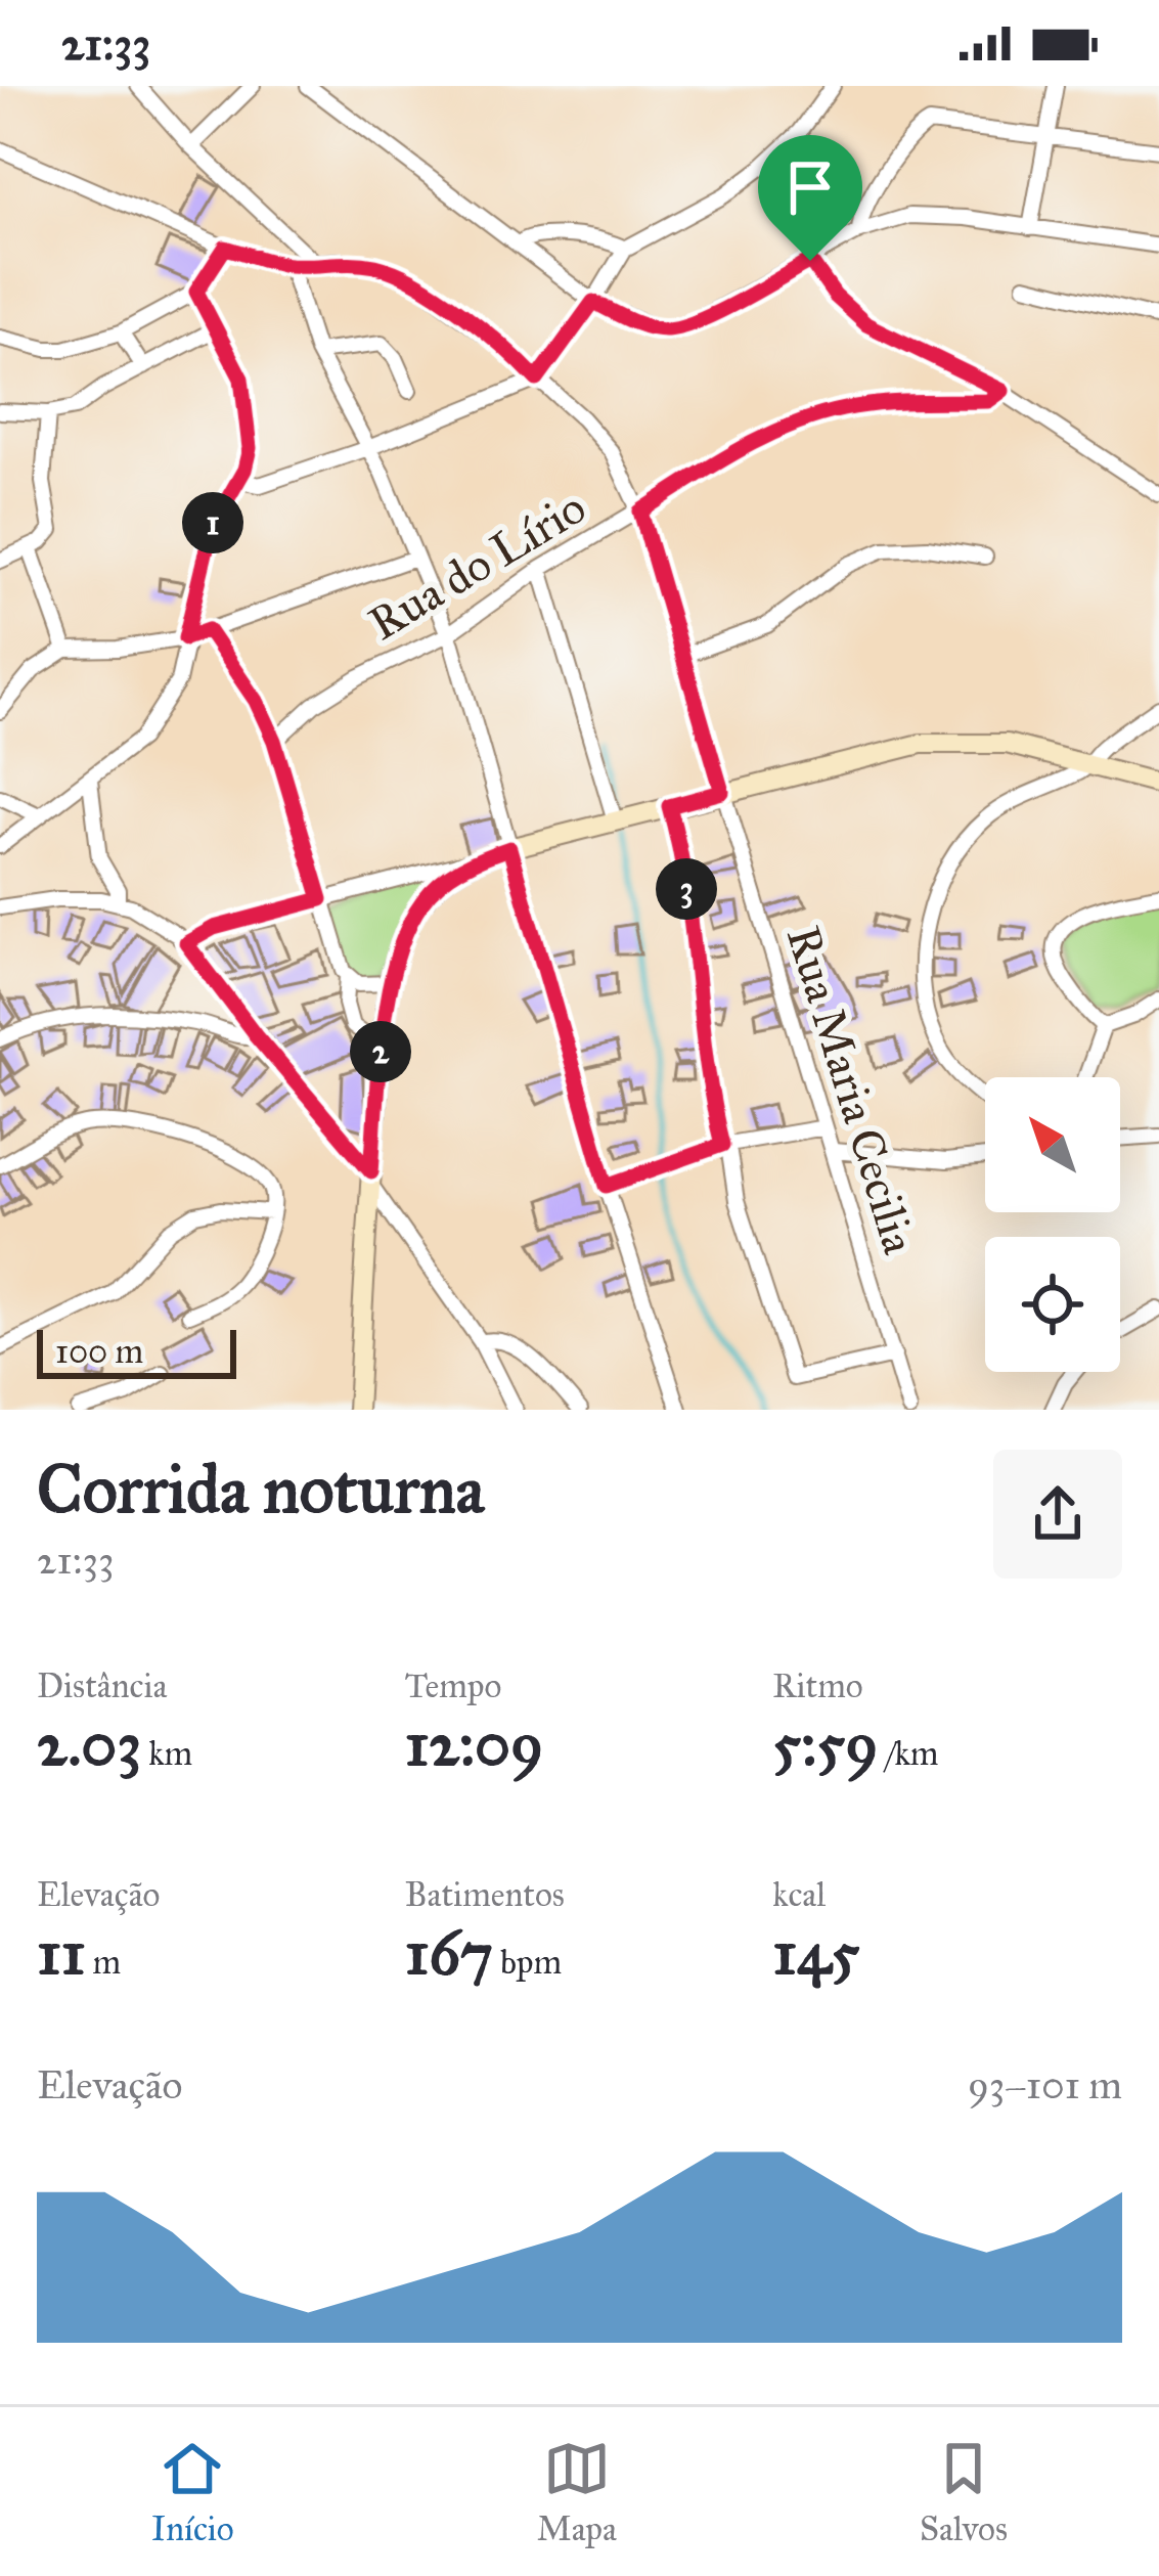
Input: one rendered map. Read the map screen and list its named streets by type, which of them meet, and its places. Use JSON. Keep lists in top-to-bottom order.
{
  "streets": {
    "street": ["Rua do Lírio", "Rua Maria Cecilia"]
  },
  "crossings": [
    ["Rua do Lírio", "Rua Maria Cecilia"]
  ],
  "scale_bar": "100 m",
  "north": "top left",
  "page": {
    "status": "21:33",
    "pins": ["1", "3", "2"],
    "scale": "100 m",
    "heading": ["Corrida noturna", "21:33"],
    "stats": [
      ["Distância", "2.03 km"],
      ["Tempo", "12:09"],
      ["Ritmo", "5:59 /km"],
      ["Elevação", "11 m"],
      ["Batimentos", "167 bpm"],
      ["kcal", "145"]
    ],
    "chart": ["Elevação", "93–101 m"],
    "tabs": ["Início", "Mapa", "Salvos"]
  }
}
